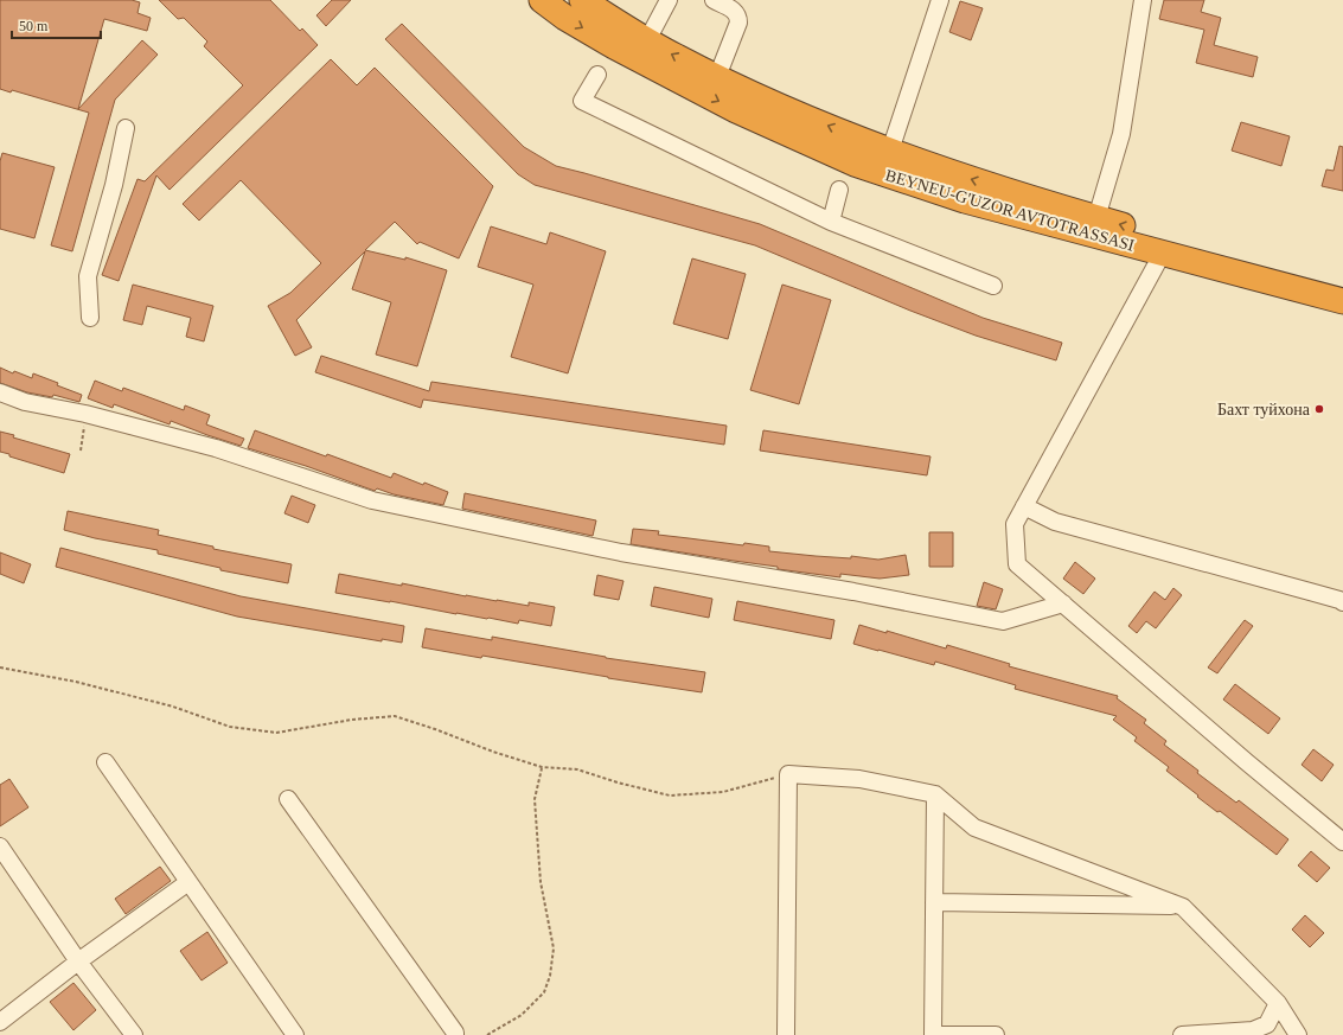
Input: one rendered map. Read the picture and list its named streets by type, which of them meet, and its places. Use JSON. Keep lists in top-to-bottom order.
{
  "streets": {
    "highway": ["BEYNEU-G'UZOR AVTOTRASSASI"]
  },
  "places": ["Бахт туйхона"],
  "scale_bar": "50 m"
}
